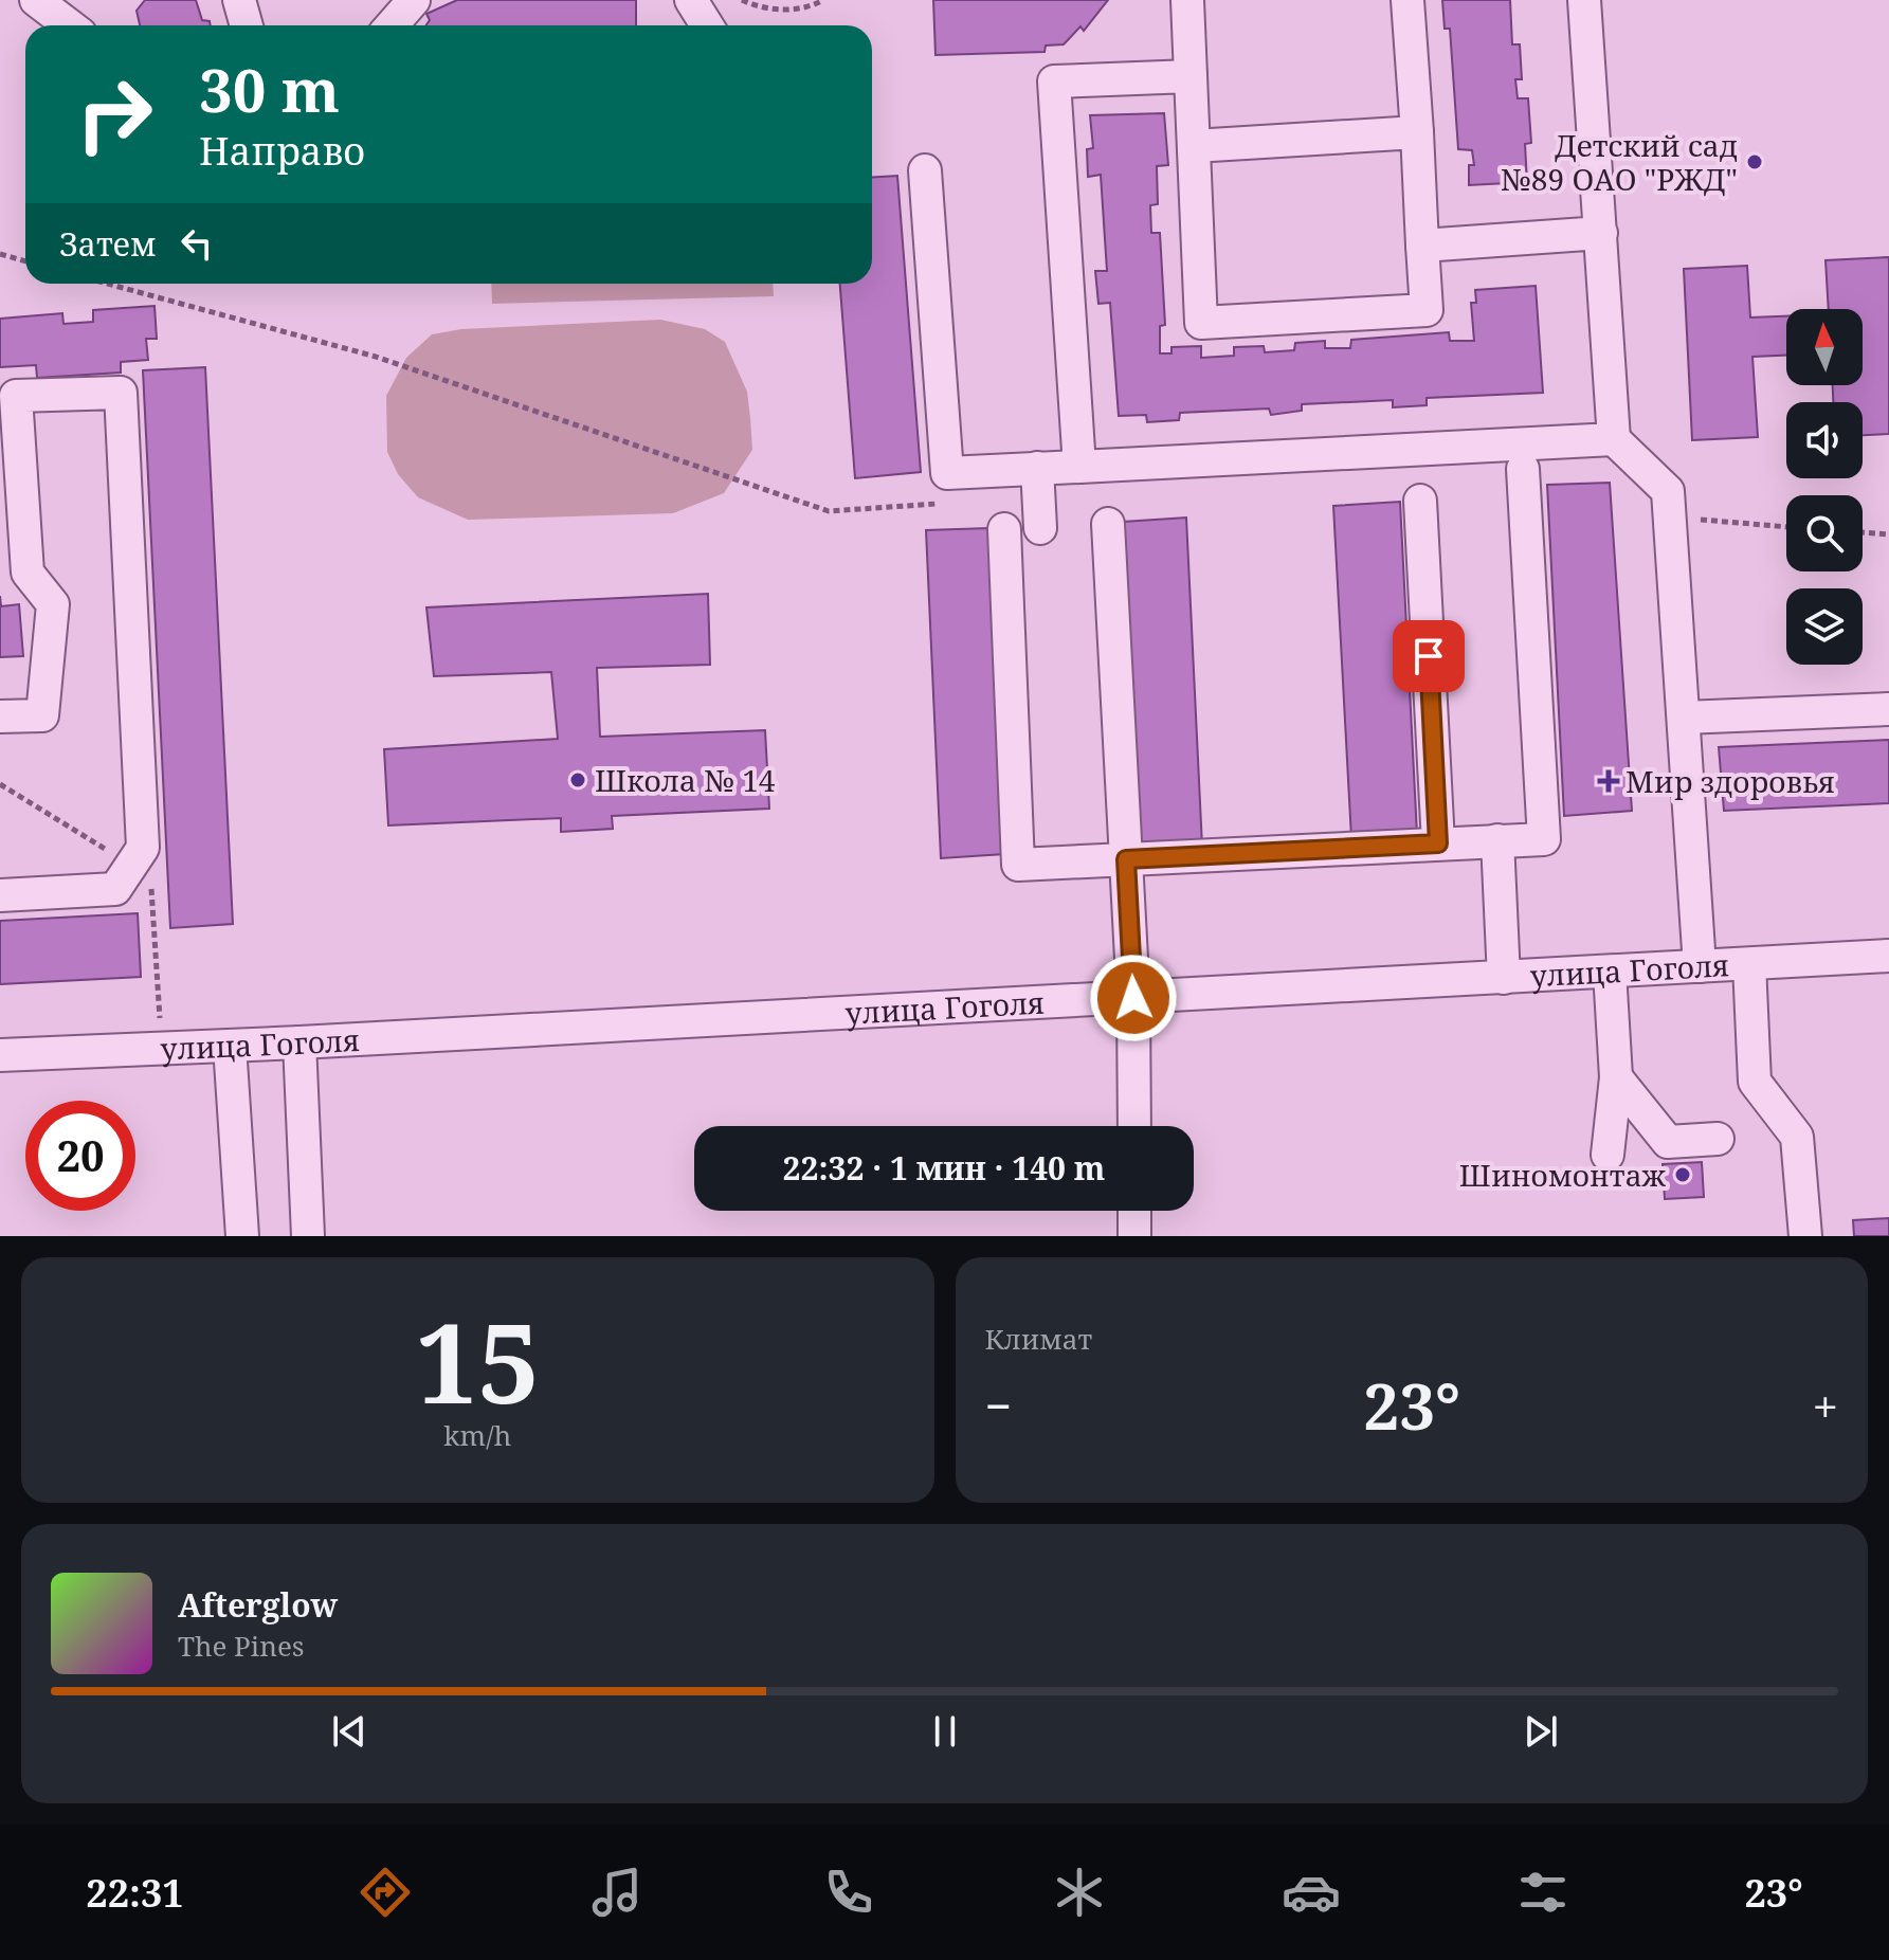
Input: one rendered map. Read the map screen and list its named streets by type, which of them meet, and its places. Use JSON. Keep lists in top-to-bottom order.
{
  "streets": {
    "street": ["улица Гоголя"]
  },
  "places": {
    "other": ["Детский сад №89 ОАО \"РЖД\"", "Школа № 14", "Шиномонтаж"],
    "health": ["Мир здоровья"]
  },
  "north": "top",
  "page": {
    "turn": ["30 m", "Направо"],
    "then": "Затем",
    "limit": "20",
    "trip": "22:32 · 1 мин · 140 m",
    "tile": [
      ["15", "km/h"],
      "Климат"
    ],
    "heat": ["−", "23°", "+"],
    "song": ["Afterglow", "The Pines"],
    "tabs": ["22:31", "23°"]
  }
}
